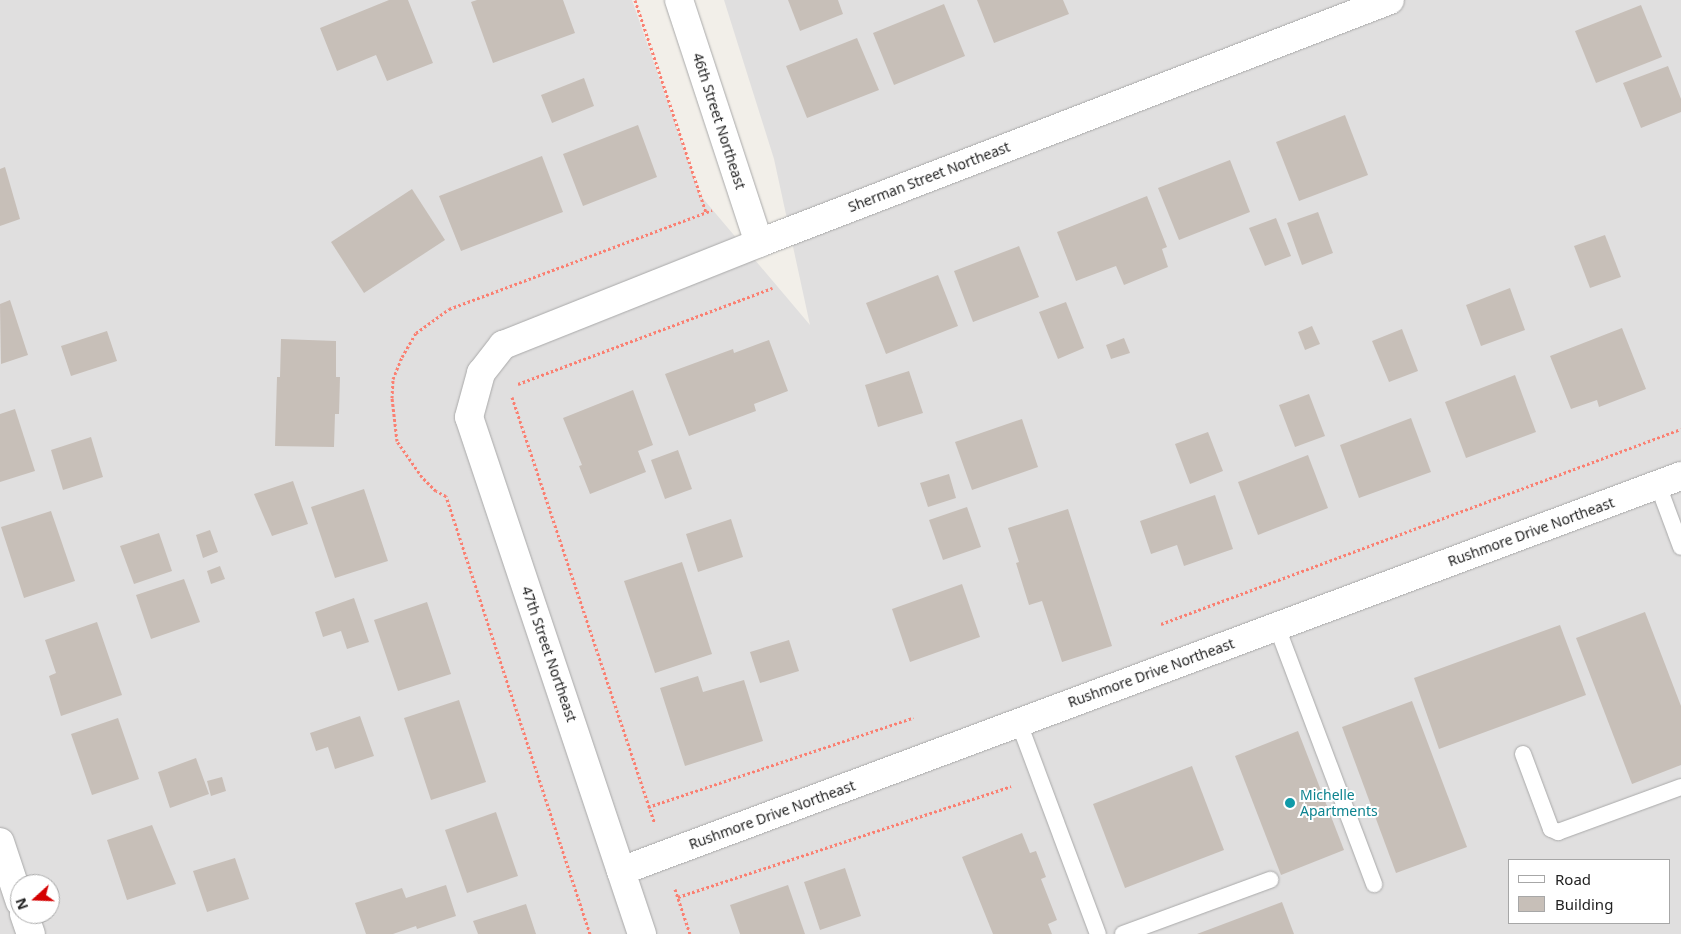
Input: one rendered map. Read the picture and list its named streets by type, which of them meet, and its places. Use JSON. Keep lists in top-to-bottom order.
{
  "streets": {
    "street": [
      "46th Street Northeast",
      "Sherman Street Northeast",
      "Rushmore Drive Northeast",
      "47th Street Northeast"
    ]
  },
  "crossings": [
    ["46th Street Northeast", "Sherman Street Northeast"],
    ["Sherman Street Northeast", "47th Street Northeast"],
    ["Rushmore Drive Northeast", "47th Street Northeast"]
  ],
  "places": ["Michelle Apartments"],
  "legend": ["Road", "Building"],
  "north": "left"
}
